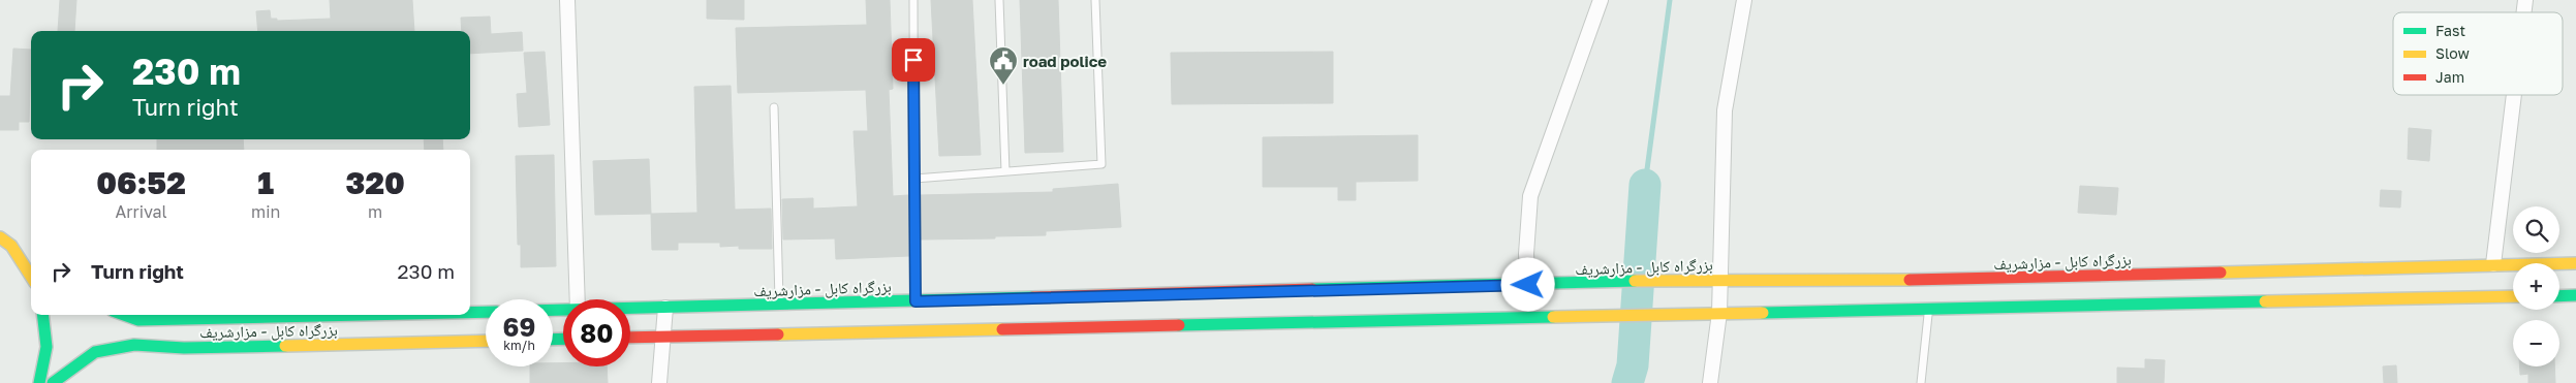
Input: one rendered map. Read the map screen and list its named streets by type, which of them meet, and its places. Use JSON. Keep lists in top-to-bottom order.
{
  "streets": {
    "highway": ["بزرگراه کابل - مزارشریف"]
  },
  "places": {
    "public building": ["road police"]
  },
  "legend": ["Fast", "Slow", "Jam"],
  "page": {
    "turn": ["230 m", "Turn right"],
    "eta": [
      "06:52",
      "Arrival",
      "1",
      "min",
      "320",
      "m"
    ],
    "map_buttons": ["+", "−"],
    "list": [
      {
        "name": "Turn right",
        "value": "230 m"
      }
    ],
    "speed": "69 km/h",
    "limit": "80"
  }
}
